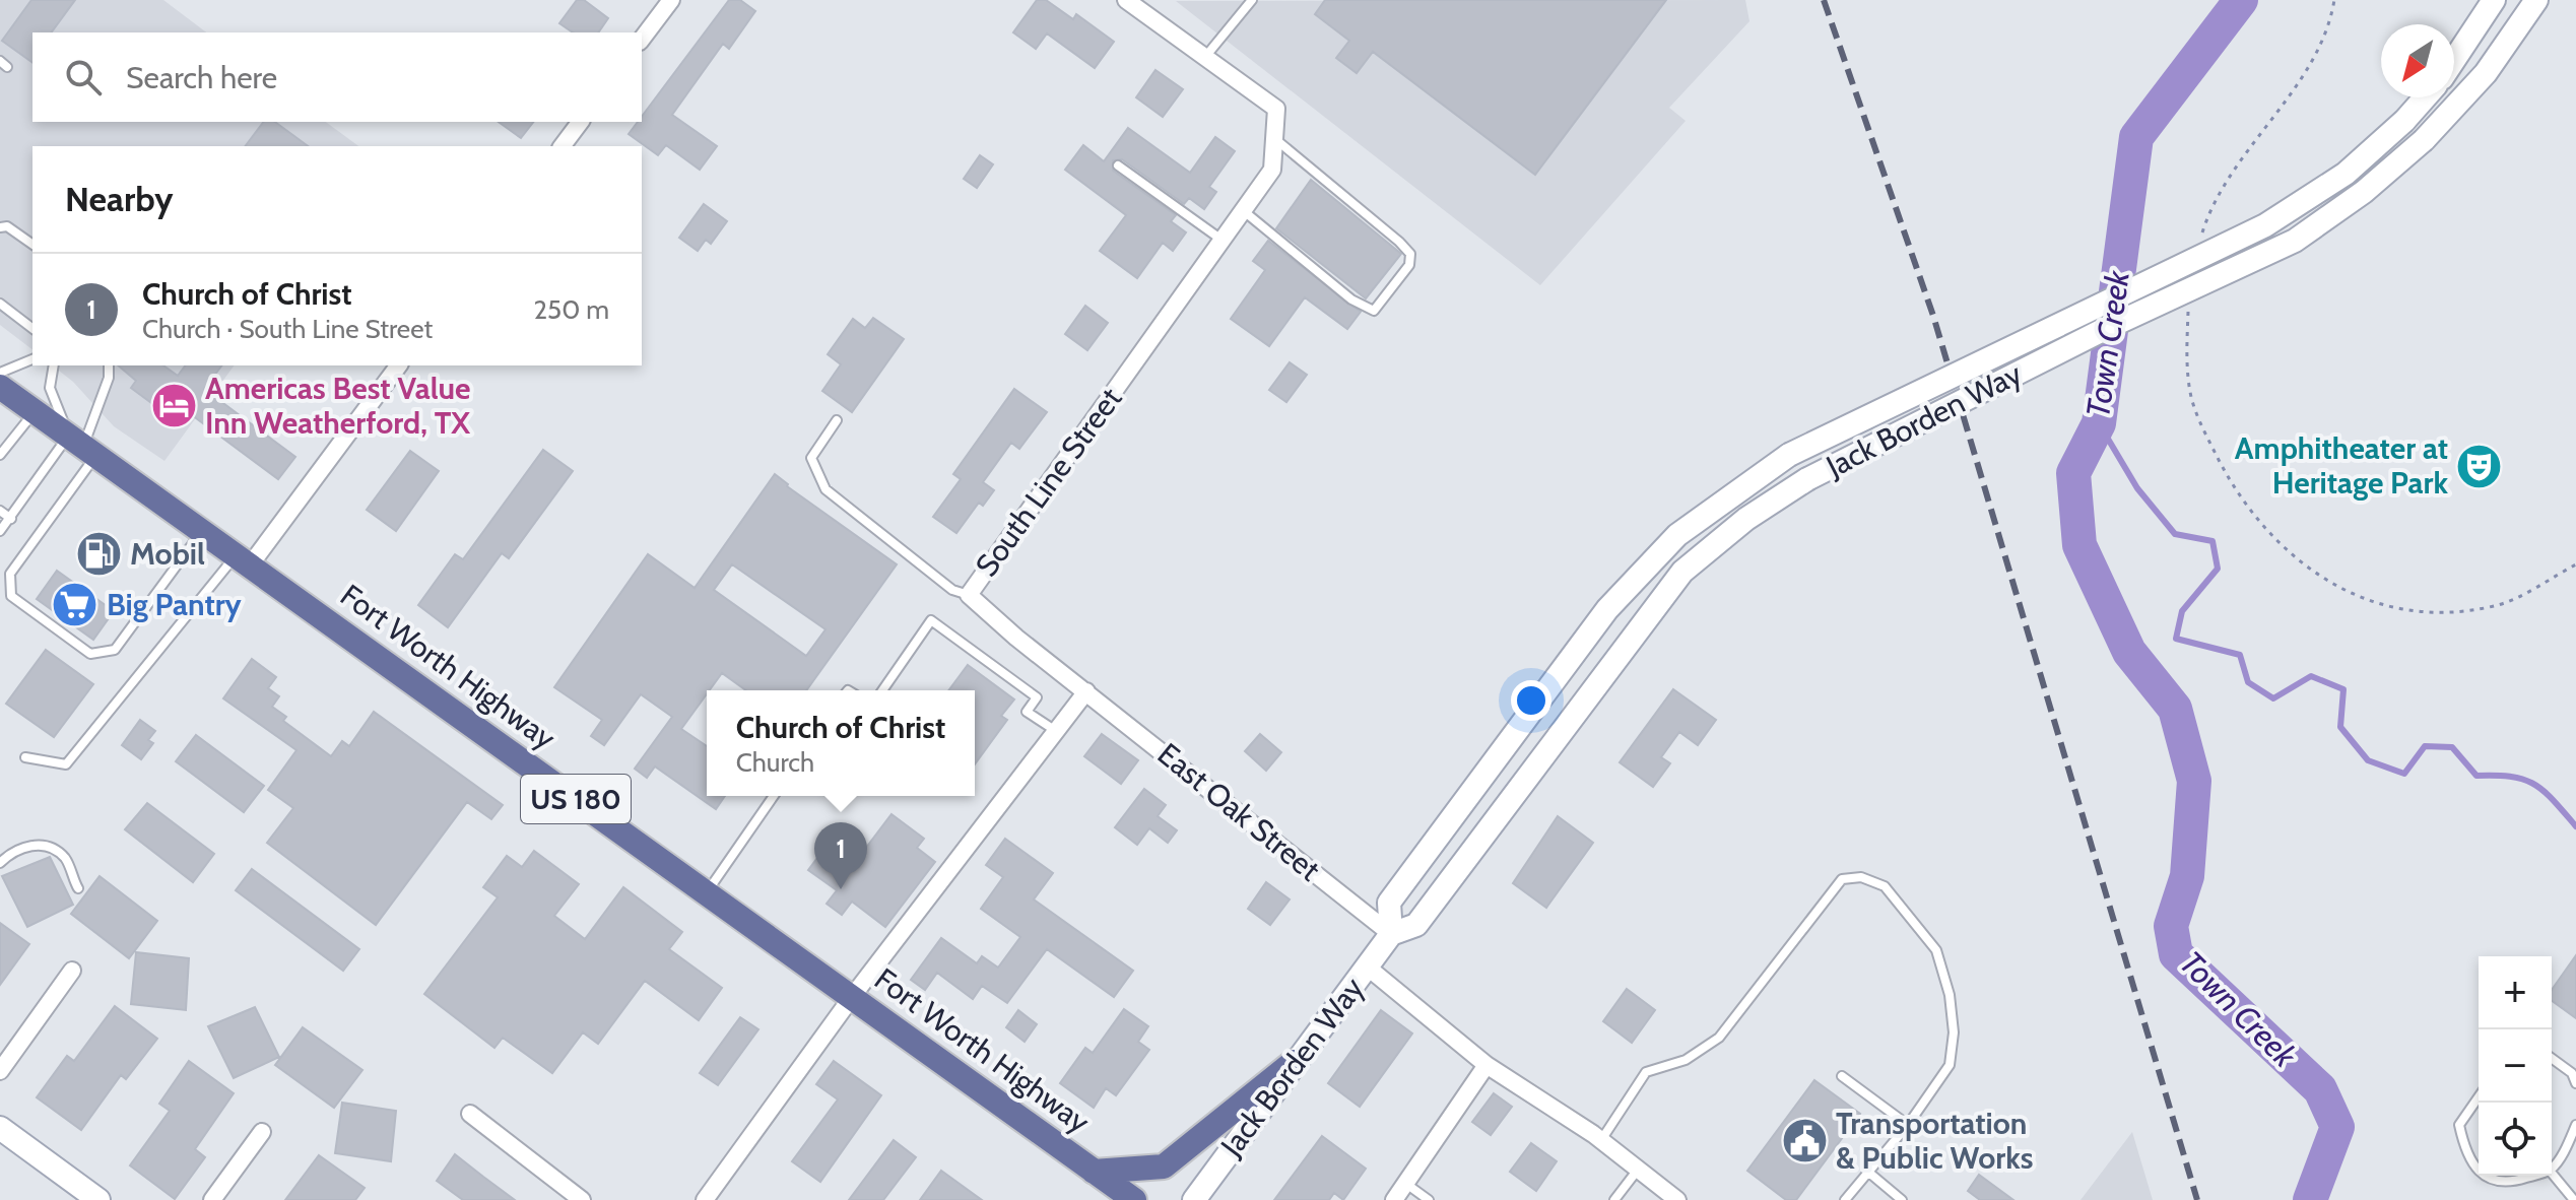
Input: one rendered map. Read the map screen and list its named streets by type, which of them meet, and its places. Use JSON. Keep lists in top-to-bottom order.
{
  "streets": {
    "main road": ["Jack Borden Way", "Fort Worth Highway", "US 180"],
    "street": ["South Line Street", "East Oak Street"]
  },
  "crossings": [
    ["Jack Borden Way", "East Oak Street"],
    ["South Line Street", "East Oak Street"]
  ],
  "water": ["Town Creek"],
  "places": {
    "hotel": ["Americas Best Value Inn Weatherford, TX"],
    "theatre": ["Amphitheater at Heritage Park"],
    "fuel station": ["Mobil"],
    "supermarket": ["Big Pantry"],
    "public building": ["Transportation & Public Works"]
  },
  "north": "bottom left",
  "page": {
    "search": "Search here",
    "heading": "Nearby",
    "list": [
      {
        "mark": "1",
        "name": "Church of Christ",
        "note": "Church · South Line Street",
        "value": "250 m"
      }
    ],
    "popup": ["Church of Christ", "Church"],
    "pins": "1",
    "map_buttons": ["+", "−"]
  }
}
